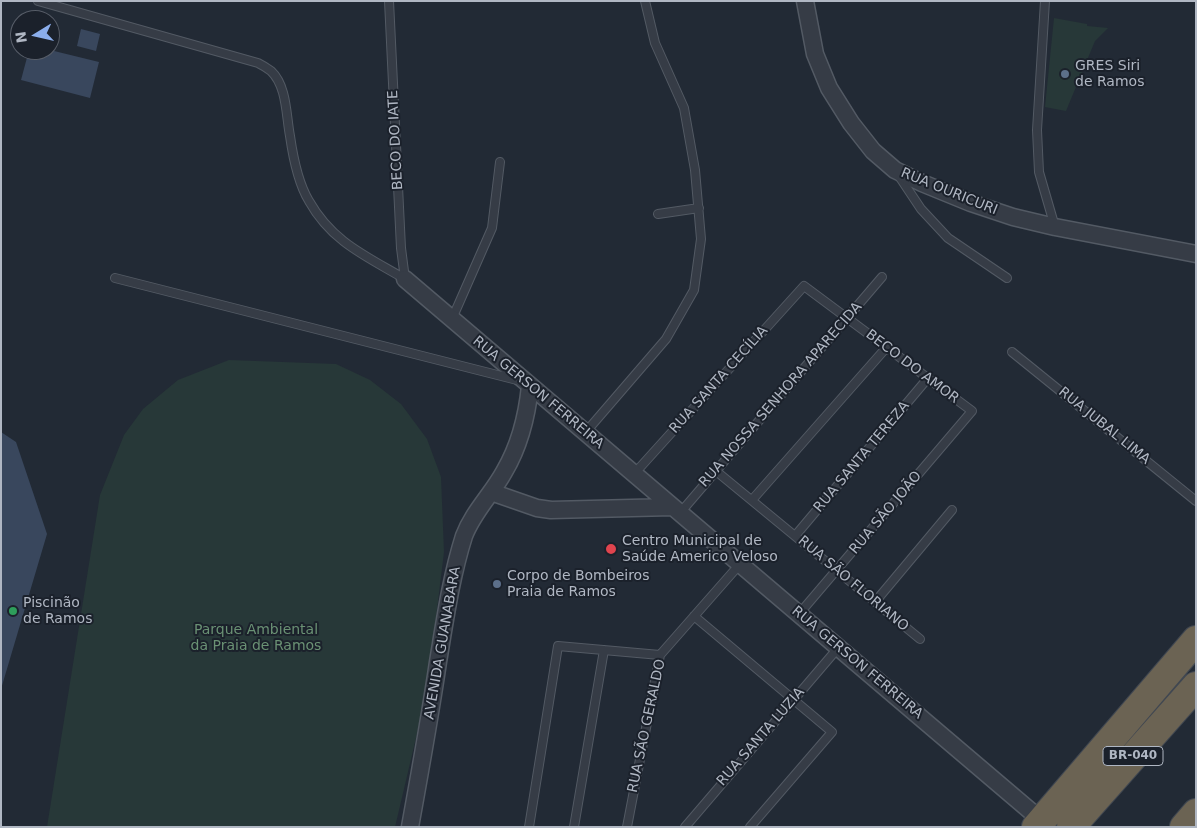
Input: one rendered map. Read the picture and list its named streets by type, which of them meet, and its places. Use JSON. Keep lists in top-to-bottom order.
{
  "streets": {
    "highway": ["BR-040"],
    "street": ["RUA OURICURI", "RUA GERSON FERREIRA", "AVENIDA GUANABARA"],
    "lane": [
      "BECO DO IATE",
      "BECO DO AMOR",
      "RUA SANTA CECÍLIA",
      "RUA NOSSA SENHORA APARECIDA",
      "RUA JUBAL LIMA",
      "RUA SANTA TEREZA",
      "RUA SÃO JOÃO",
      "RUA SÃO FLORIANO",
      "RUA SÃO GERALDO",
      "RUA SANTA LUZIA"
    ]
  },
  "crossings": [
    ["BECO DO IATE", "RUA GERSON FERREIRA"],
    ["BECO DO AMOR", "RUA SANTA CECÍLIA"],
    ["BECO DO AMOR", "RUA NOSSA SENHORA APARECIDA"],
    ["BECO DO AMOR", "RUA SANTA TEREZA"],
    ["BECO DO AMOR", "RUA SÃO JOÃO"],
    ["RUA SANTA CECÍLIA", "RUA GERSON FERREIRA"],
    ["RUA GERSON FERREIRA", "RUA NOSSA SENHORA APARECIDA"],
    ["RUA GERSON FERREIRA", "RUA SÃO JOÃO"],
    ["RUA GERSON FERREIRA", "AVENIDA GUANABARA"],
    ["RUA GERSON FERREIRA", "RUA SÃO GERALDO"],
    ["RUA GERSON FERREIRA", "RUA SANTA LUZIA"],
    ["RUA NOSSA SENHORA APARECIDA", "RUA SÃO FLORIANO"],
    ["RUA SANTA TEREZA", "RUA SÃO FLORIANO"],
    ["RUA SÃO JOÃO", "RUA SÃO FLORIANO"]
  ],
  "parks": ["Parque Ambiental da Praia de Ramos"],
  "places": [
    "GRES Siri de Ramos",
    "Centro Municipal de Saúde Americo Veloso",
    "Corpo de Bombeiros Praia de Ramos",
    "Piscinão de Ramos"
  ],
  "north": "left"
}
